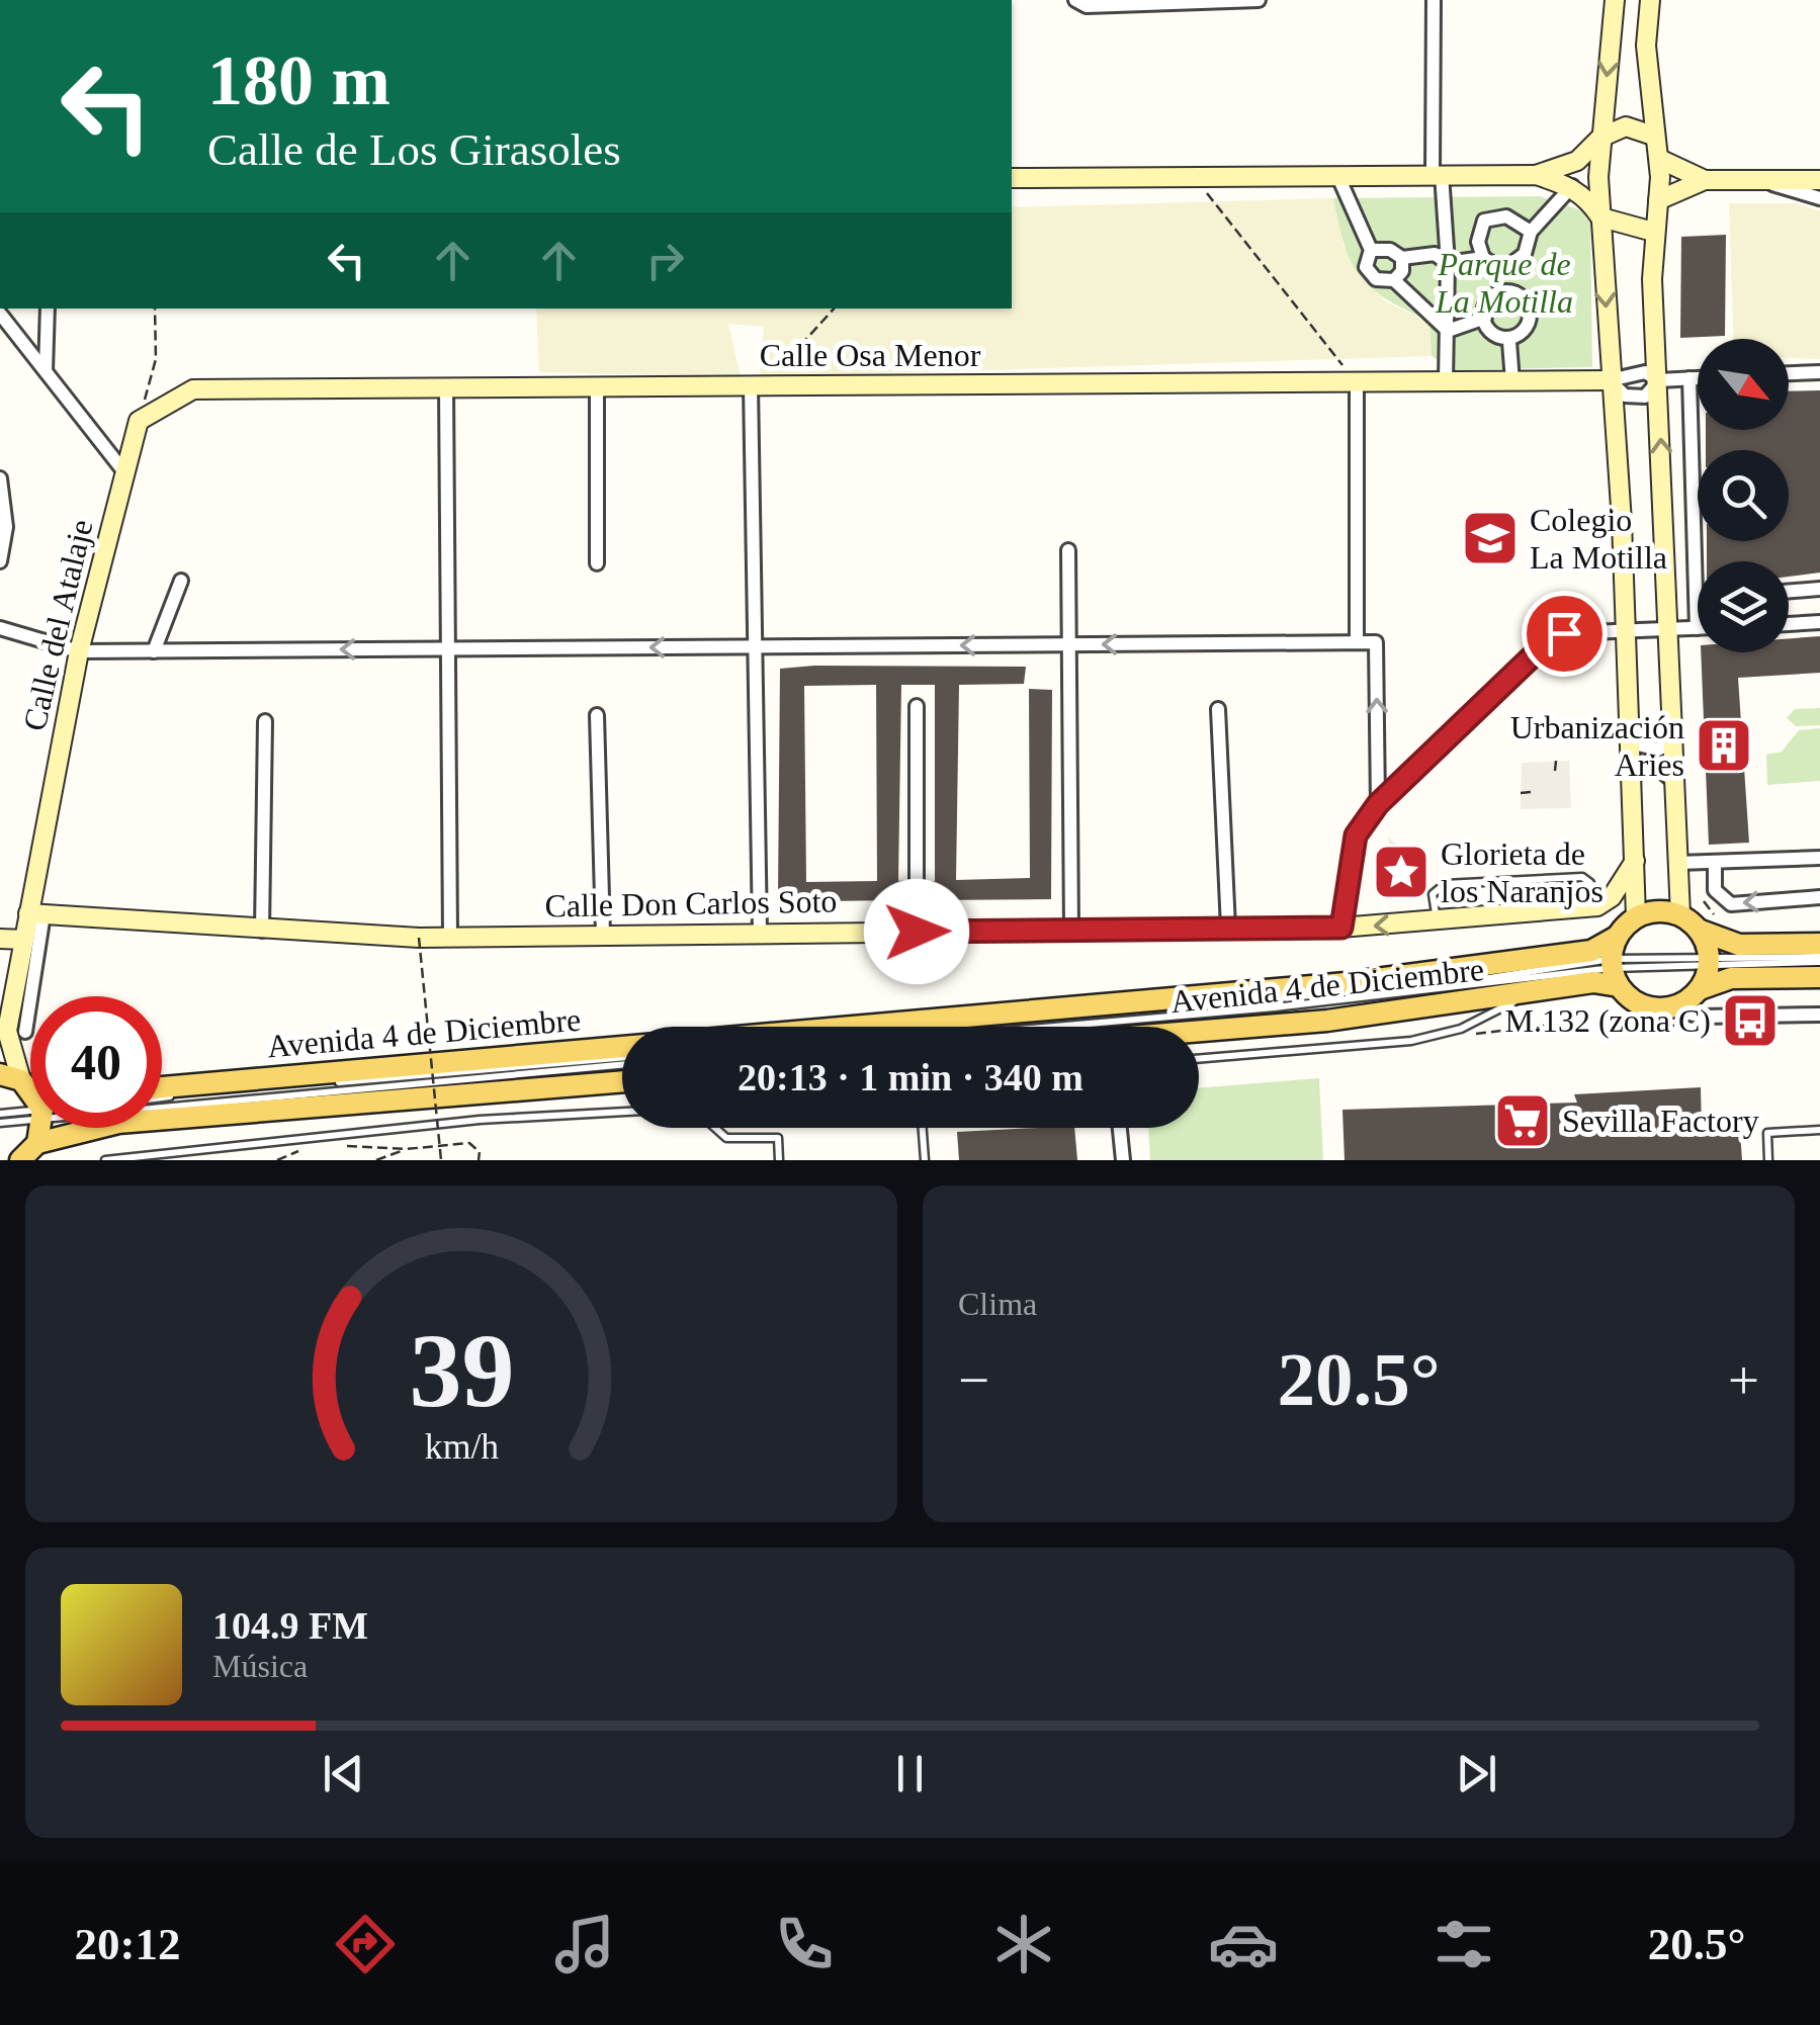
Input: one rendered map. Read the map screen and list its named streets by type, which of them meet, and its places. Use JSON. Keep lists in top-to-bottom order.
{
  "streets": {
    "main road": ["Avenida 4 de Diciembre"],
    "street": ["Calle Osa Menor", "Calle del Atalaje", "Calle Don Carlos Soto"]
  },
  "crossings": [
    ["Calle Osa Menor", "Calle del Atalaje"],
    ["Calle del Atalaje", "Calle Don Carlos Soto"]
  ],
  "parks": ["Parque de La Motilla"],
  "places": {
    "school or university": ["Colegio La Motilla"],
    "building": ["Urbanización Aries"],
    "place": ["Glorieta de los Naranjos"],
    "bus stop": ["M.132 (zona C)"],
    "supermarket": ["Sevilla Factory"]
  },
  "north": "bottom right",
  "page": {
    "turn": ["180 m", "Calle de Los Girasoles"],
    "limit": "40",
    "trip": "20:13 · 1 min · 340 m",
    "tile": "Clima",
    "heat": ["−", "20.5°", "+"],
    "song": ["104.9 FM", "Música"],
    "tabs": ["20:12", "20.5°"],
    "gauge": ["39", "km/h"]
  }
}
